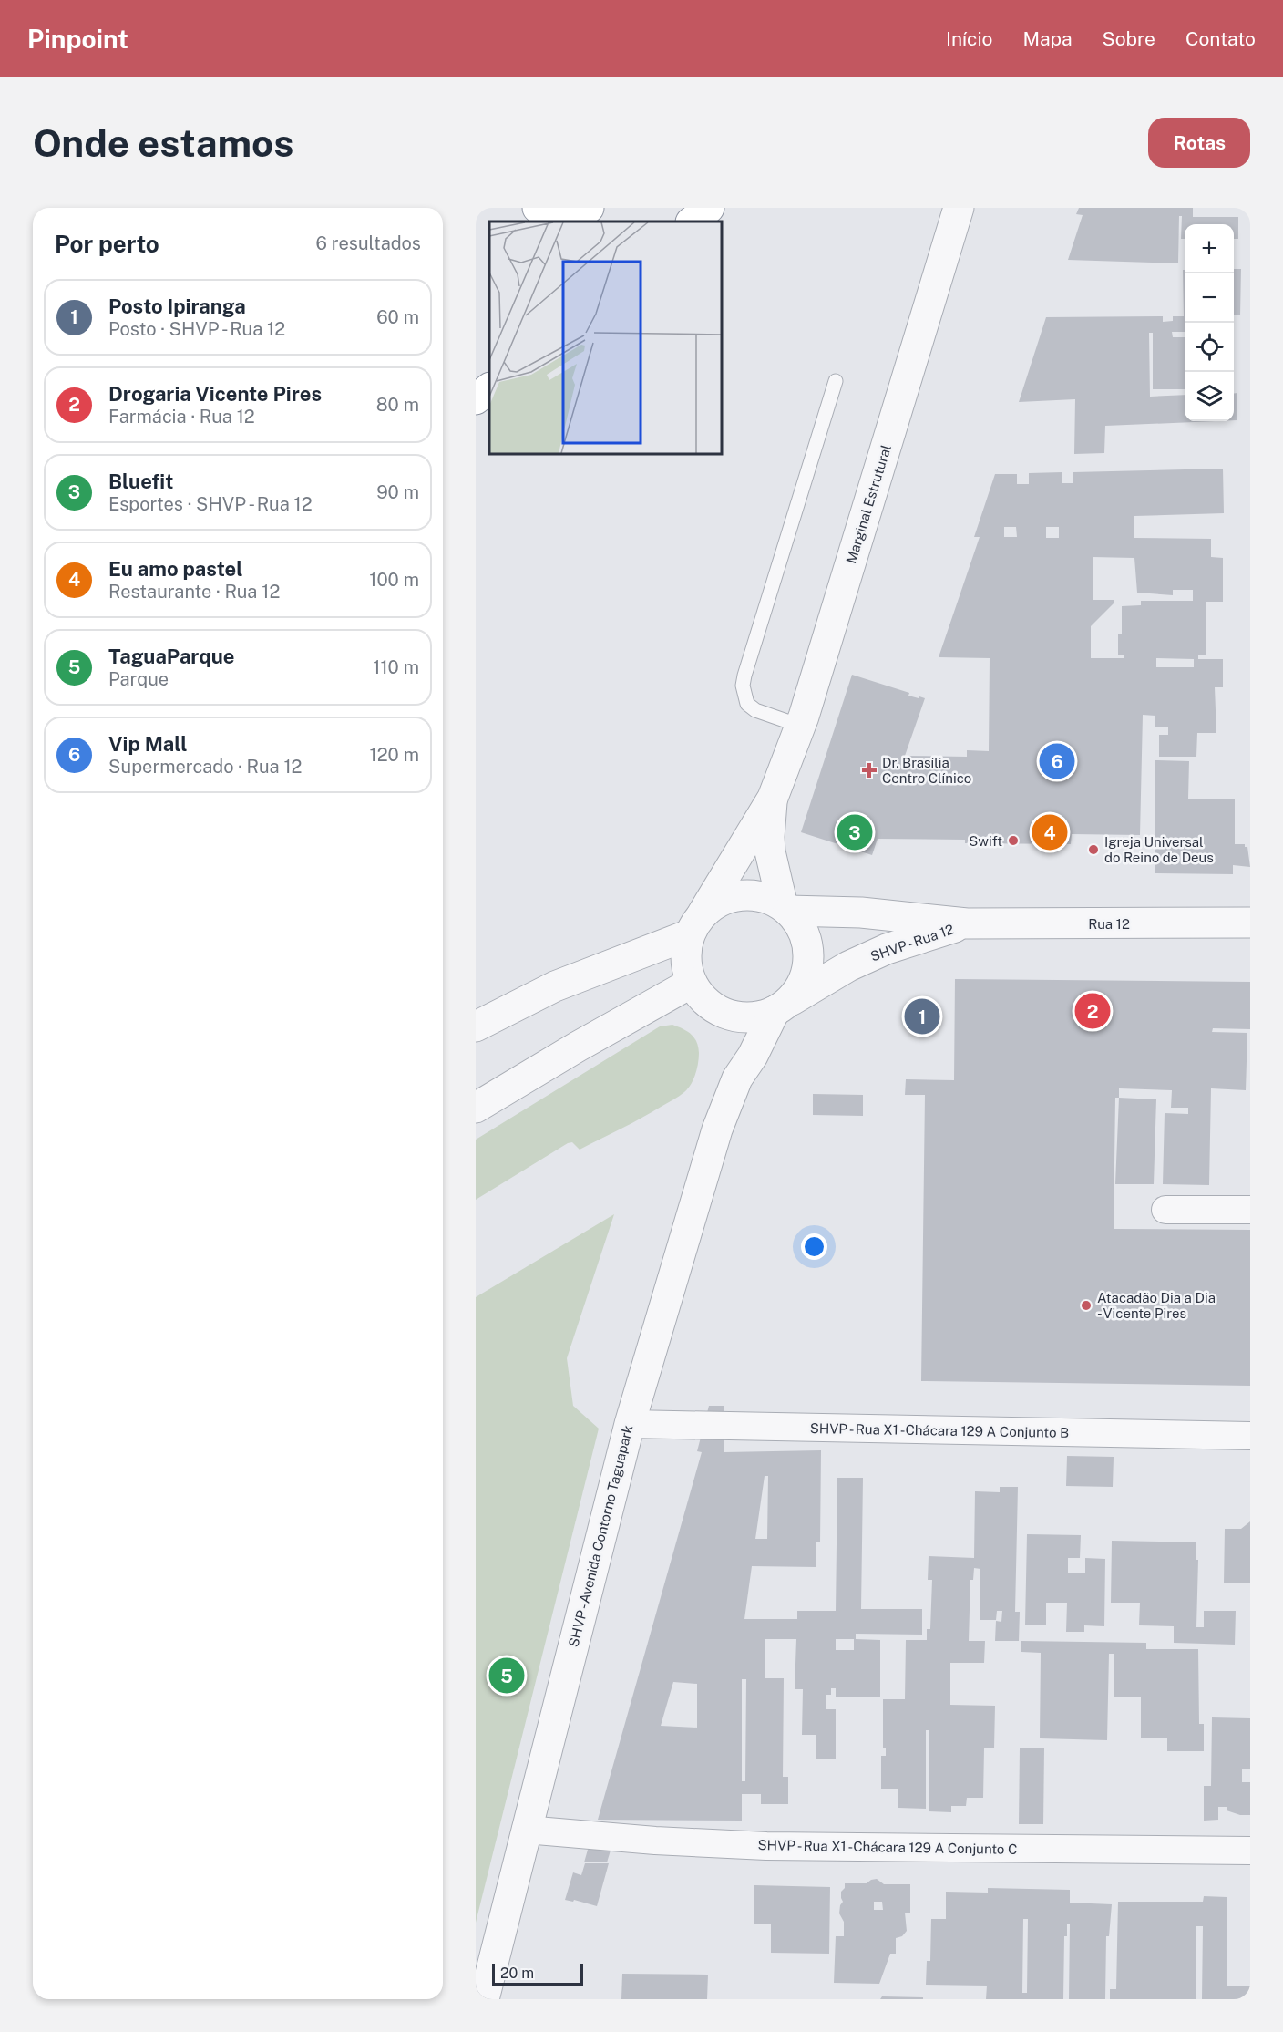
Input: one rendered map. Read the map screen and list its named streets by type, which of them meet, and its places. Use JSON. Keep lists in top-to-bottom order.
{
  "streets": {
    "street": [
      "Marginal Estrutural",
      "Rua 12",
      "SHVP - Rua 12",
      "SHVP - Rua X1 -Chácara 129 A Conjunto B",
      "SHVP - Avenida Contorno Taguapark",
      "SHVP - Rua X1 -Chácara 129 A Conjunto C"
    ]
  },
  "crossings": [
    ["Marginal Estrutural", "SHVP - Rua 12"],
    ["Marginal Estrutural", "SHVP - Avenida Contorno Taguapark"],
    ["Rua 12", "SHVP - Rua 12"],
    ["SHVP - Rua 12", "SHVP - Avenida Contorno Taguapark"],
    ["SHVP - Rua X1 -Chácara 129 A Conjunto B", "SHVP - Avenida Contorno Taguapark"],
    ["SHVP - Avenida Contorno Taguapark", "SHVP - Rua X1 -Chácara 129 A Conjunto C"]
  ],
  "places": {
    "health": ["Dr. Brasília Centro Clínico"],
    "other": ["Swift", "Igreja Universal do Reino de Deus", "Atacadão Dia a Dia - Vicente Pires"]
  },
  "scale_bar": "20 m",
  "page": {
    "header": "Pinpoint",
    "nav": [
      "Início",
      "Mapa",
      "Sobre",
      "Contato"
    ],
    "buttons": "Rotas",
    "title": "Onde estamos",
    "heading": ["Por perto", "6 resultados"],
    "map_buttons": ["+", "−"],
    "list": [
      {
        "mark": "1",
        "name": "Posto Ipiranga",
        "note": "Posto · SHVP - Rua 12",
        "value": "60 m"
      },
      {
        "mark": "2",
        "name": "Drogaria Vicente Pires",
        "note": "Farmácia · Rua 12",
        "value": "80 m"
      },
      {
        "mark": "3",
        "name": "Bluefit",
        "note": "Esportes · SHVP - Rua 12",
        "value": "90 m"
      },
      {
        "mark": "4",
        "name": "Eu amo pastel",
        "note": "Restaurante · Rua 12",
        "value": "100 m"
      },
      {
        "mark": "5",
        "name": "TaguaParque",
        "note": "Parque",
        "value": "110 m"
      },
      {
        "mark": "6",
        "name": "Vip Mall",
        "note": "Supermercado · Rua 12",
        "value": "120 m"
      }
    ],
    "pins": [
      "6",
      "3",
      "4",
      "2",
      "1",
      "5"
    ],
    "scale": "20 m"
  }
}
